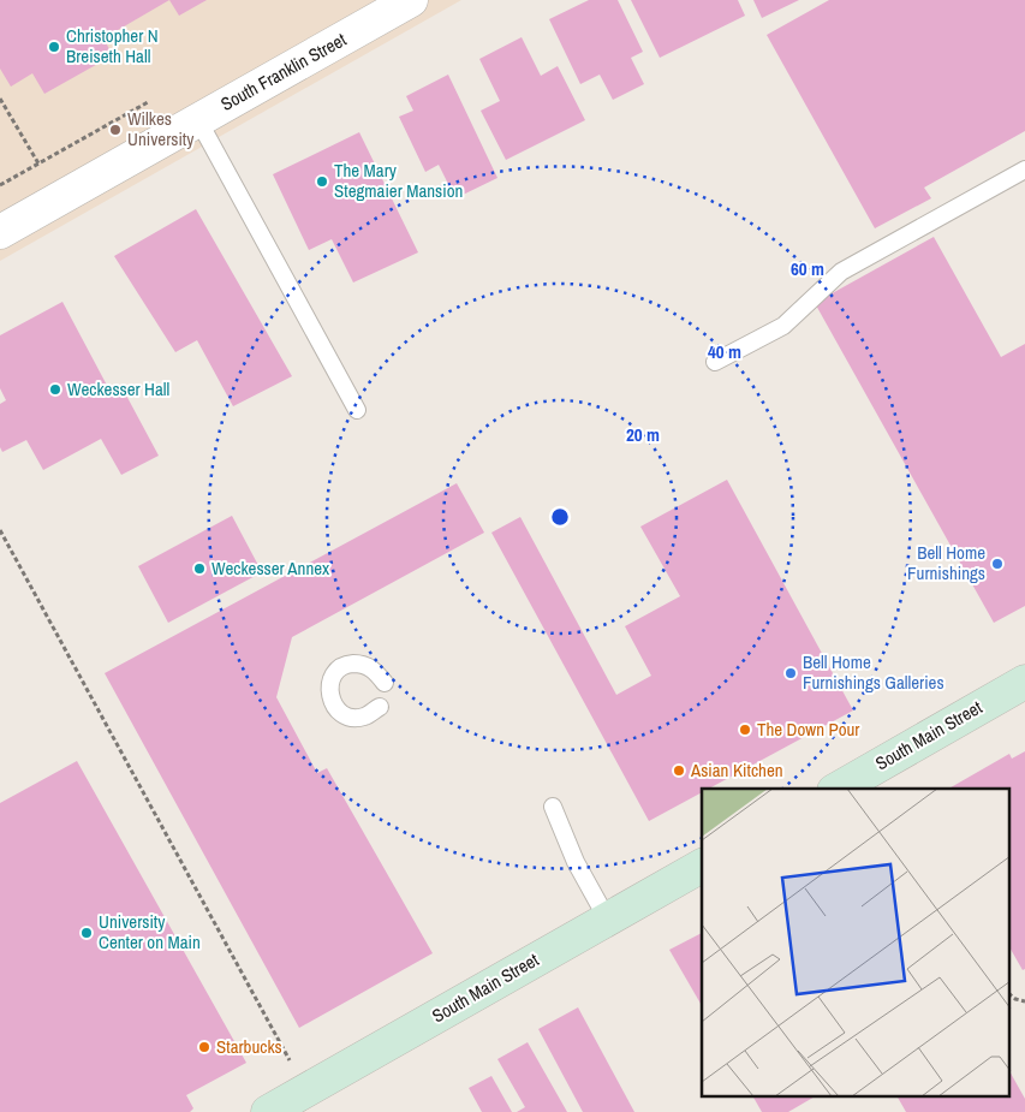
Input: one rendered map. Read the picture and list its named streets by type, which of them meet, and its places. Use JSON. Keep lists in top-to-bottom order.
{
  "streets": {
    "street": ["South Franklin Street", "South Main Street"]
  },
  "places": [
    "Christopher N Breiseth Hall",
    "Wilkes University",
    "The Mary Stegmaier Mansion",
    "Weckesser Hall",
    "Bell Home Furnishings",
    "Weckesser Annex",
    "Bell Home Furnishings Galleries",
    "The Down Pour",
    "Asian Kitchen",
    "University Center on Main",
    "Starbucks"
  ],
  "rings": ["60 m", "40 m", "20 m"]
}
